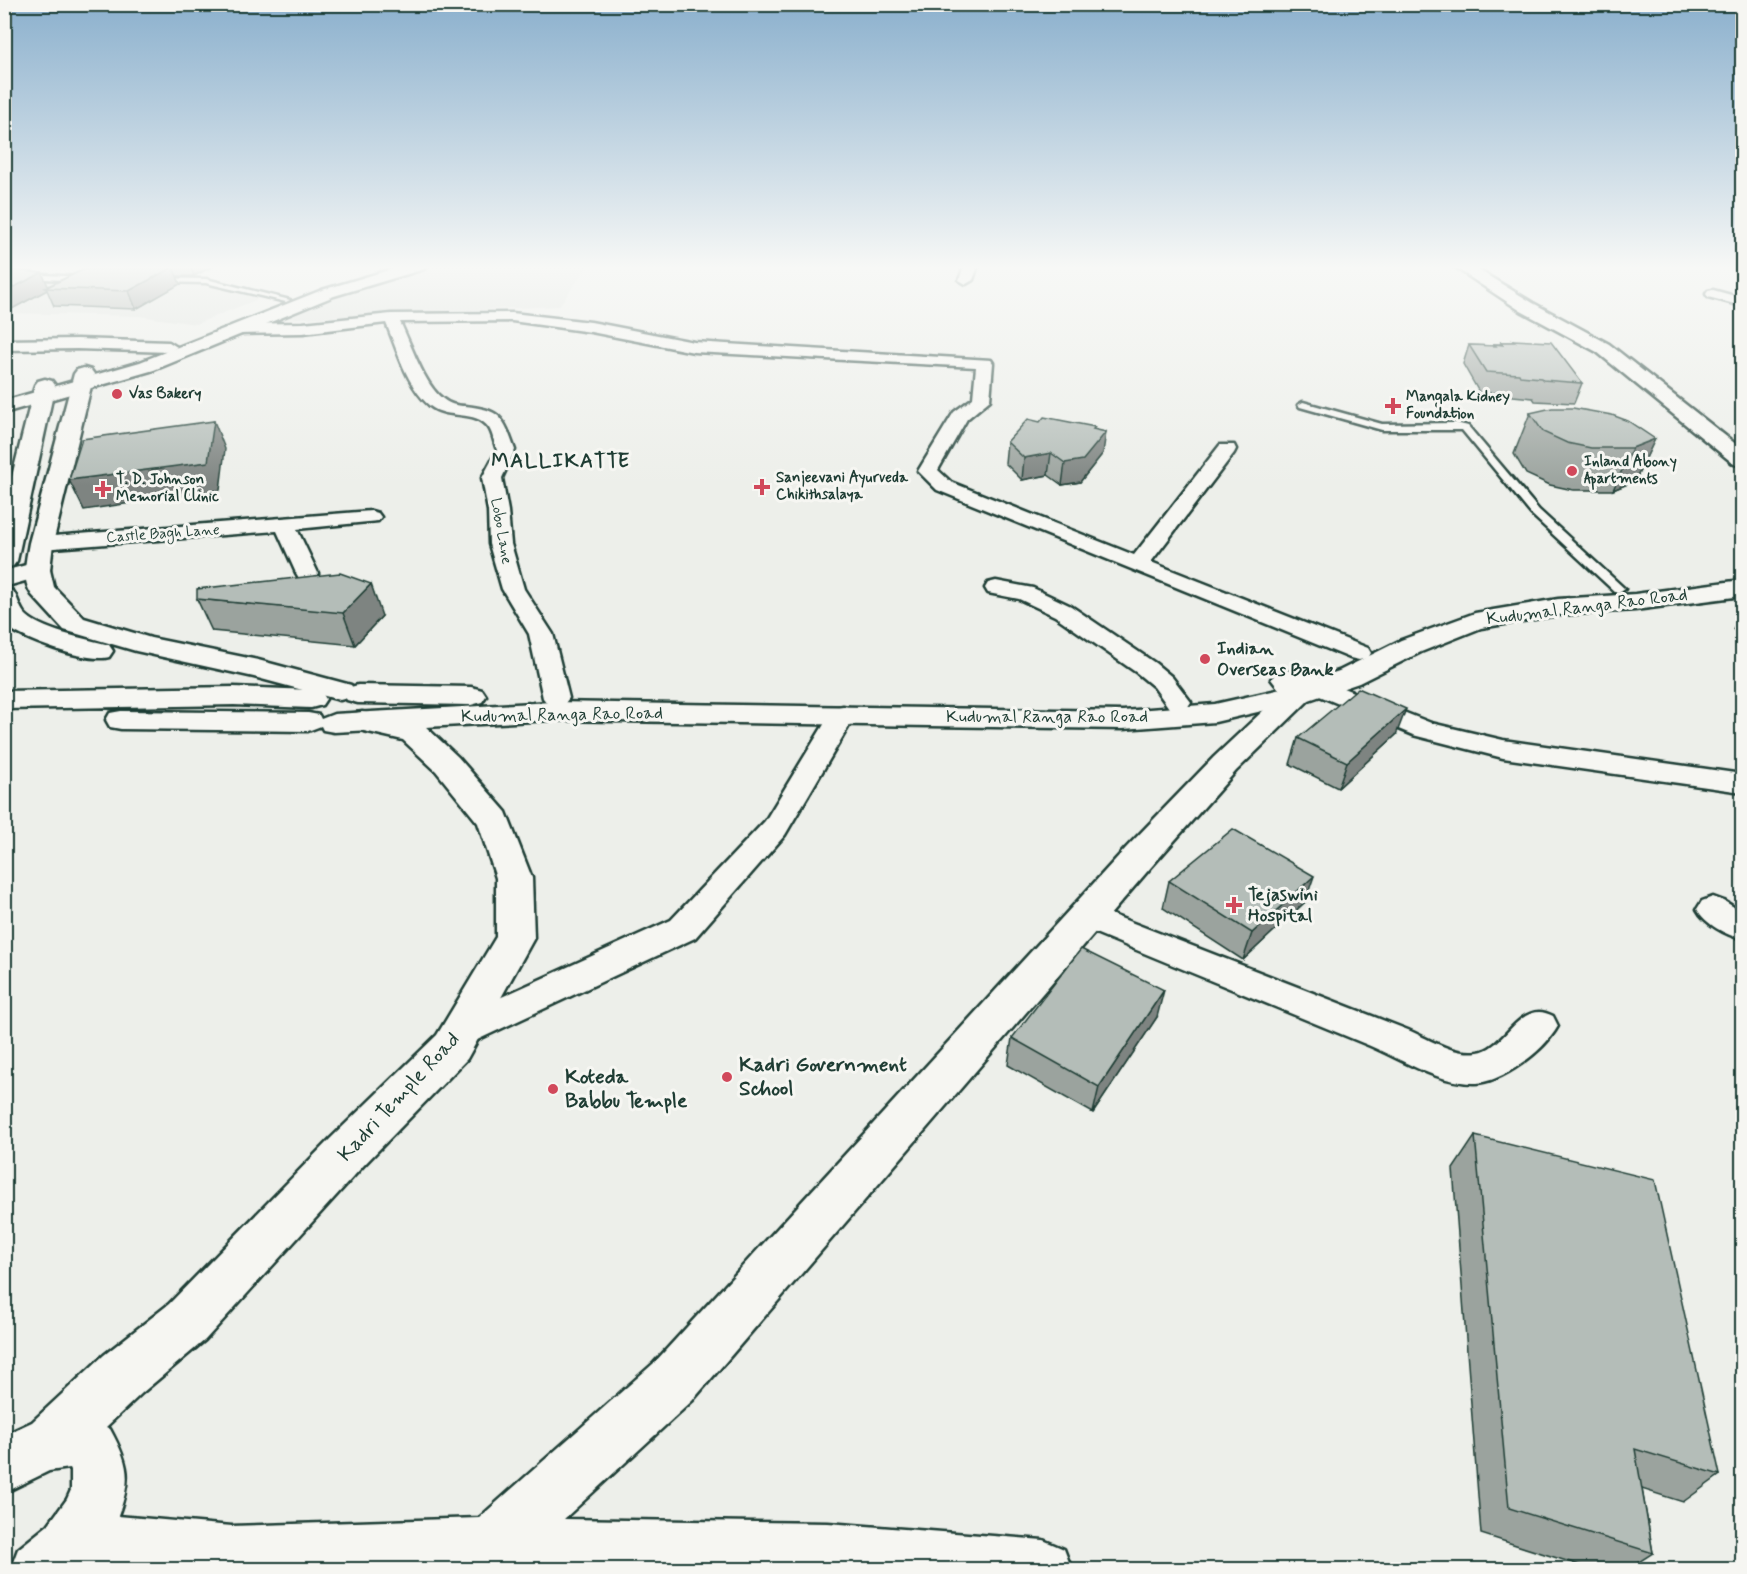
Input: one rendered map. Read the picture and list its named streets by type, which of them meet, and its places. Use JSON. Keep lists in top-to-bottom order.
{
  "streets": {
    "street": [
      "Lobo Lane",
      "Castle Bagh Lane",
      "Kudumal Ranga Rao Road",
      "Kadri Temple Road"
    ]
  },
  "crossings": [
    ["Kudumal Ranga Rao Road", "Kadri Temple Road"]
  ],
  "districts": ["MALLIKATTE"],
  "places": {
    "other": [
      "Vas Bakery",
      "Inland Abony Apartments",
      "Indian Overseas Bank",
      "Kadri Government School",
      "Koteda Babbu Temple"
    ],
    "health": [
      "Mangala Kidney Foundation",
      "Sanjeevani Ayurveda Chikithsalaya",
      "T. D. Johnson Memorial Clinic",
      "Tejaswini Hospital"
    ]
  }
}
